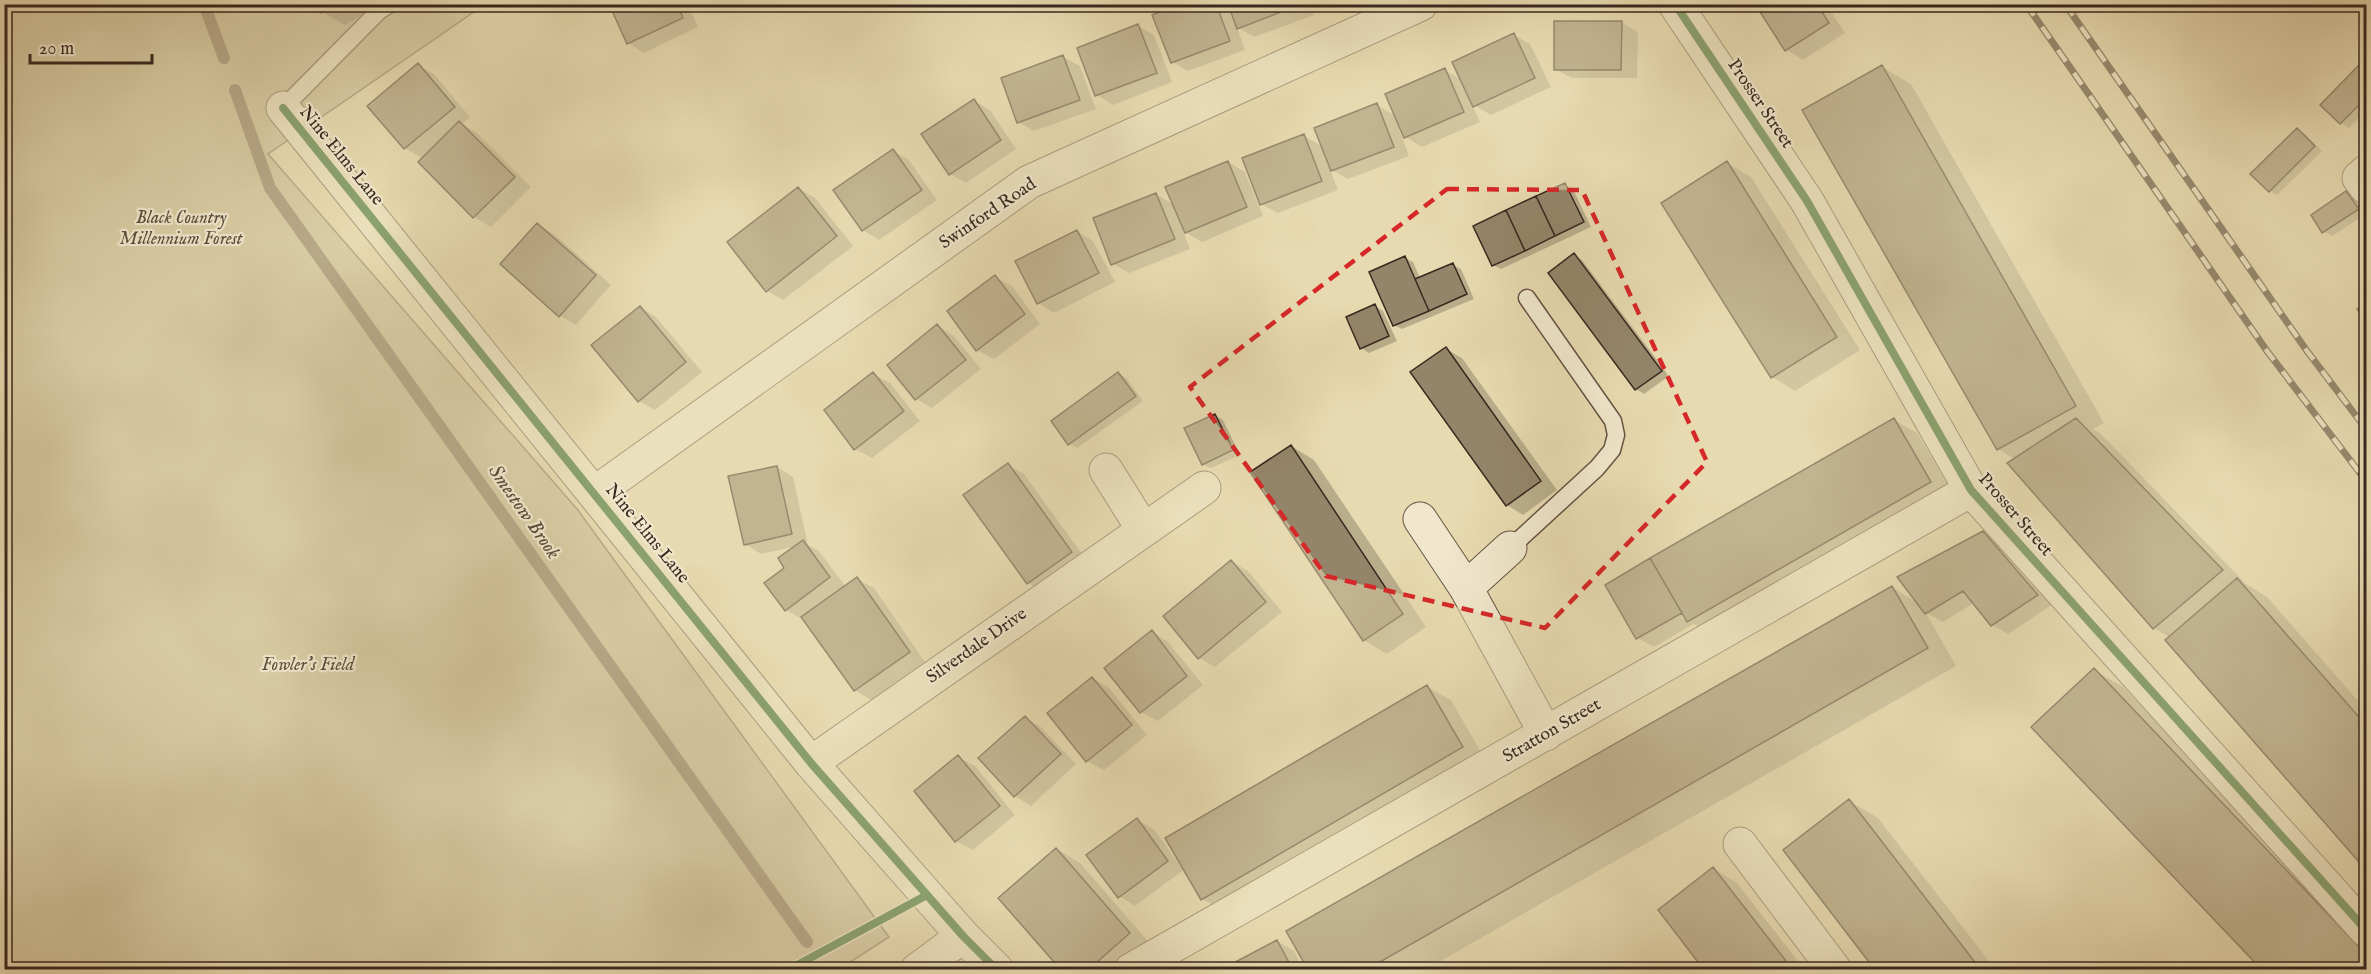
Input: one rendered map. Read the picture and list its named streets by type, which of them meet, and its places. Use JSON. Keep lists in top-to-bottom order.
{
  "streets": {
    "street": [
      "Prosser Street",
      "Nine Elms Lane",
      "Swinford Road",
      "Silverdale Drive",
      "Stratton Street"
    ]
  },
  "crossings": [
    ["Prosser Street", "Stratton Street"],
    ["Nine Elms Lane", "Swinford Road"],
    ["Nine Elms Lane", "Silverdale Drive"]
  ],
  "water": ["Smestow Brook"],
  "parks": ["Black Country Millennium Forest", "Fowler's Field"],
  "scale_bar": "20 m"
}
